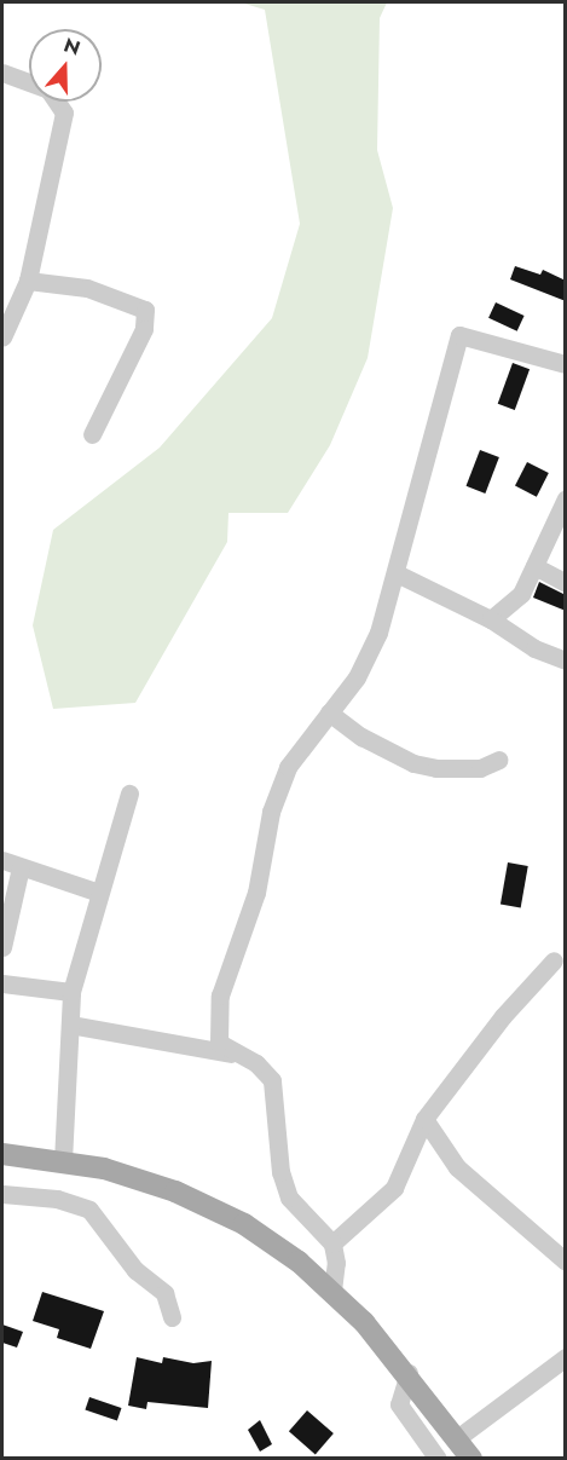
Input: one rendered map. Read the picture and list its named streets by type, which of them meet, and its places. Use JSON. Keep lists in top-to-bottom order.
{
  "north": "top"
}
